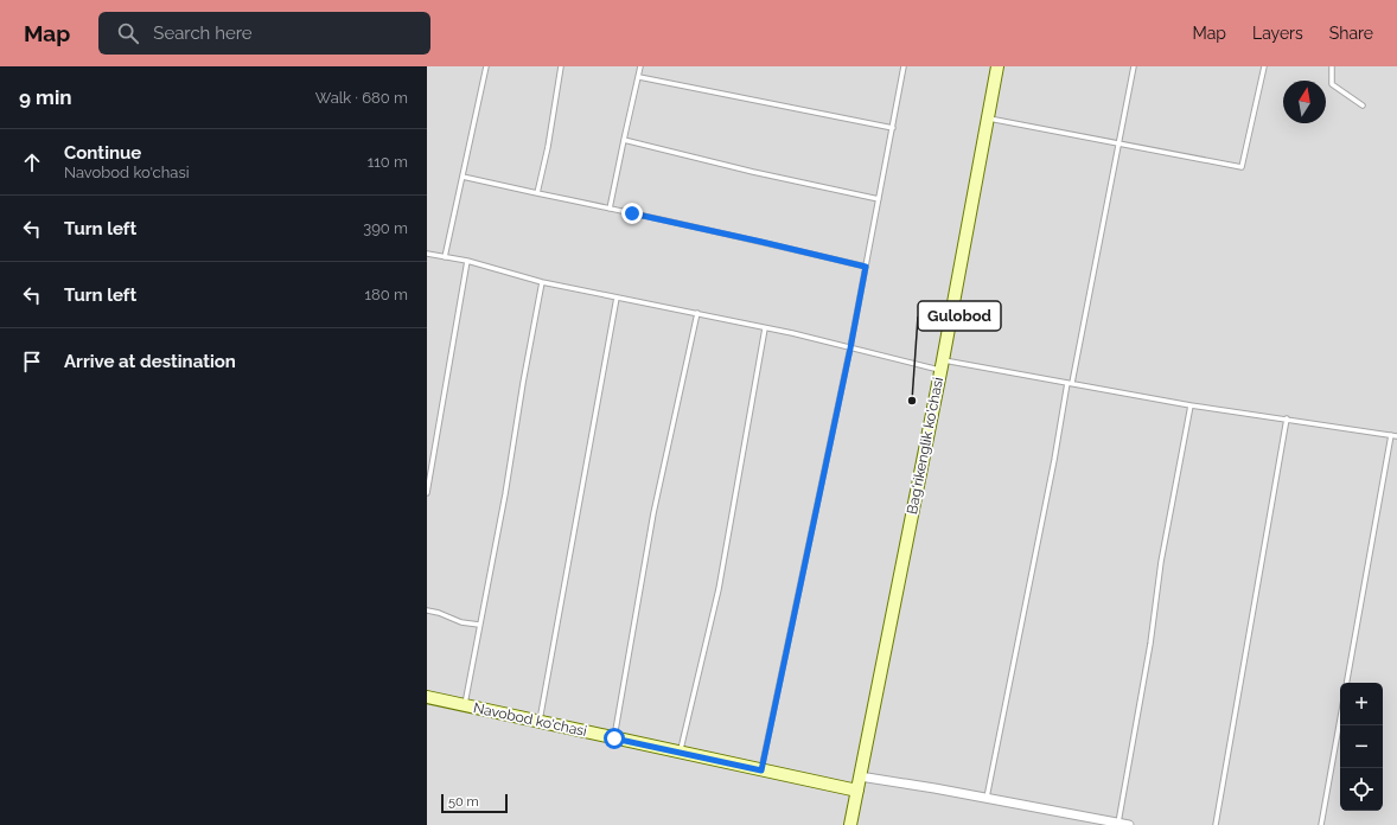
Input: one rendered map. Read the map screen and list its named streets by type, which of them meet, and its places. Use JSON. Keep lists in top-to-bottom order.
{
  "streets": {
    "main road": ["Bag'rikenglik ko'chasi", "Navobod ko'chasi"]
  },
  "crossings": [
    ["Bag'rikenglik ko'chasi", "Navobod ko'chasi"]
  ],
  "places": ["Gulobod"],
  "scale_bar": "50 m",
  "north": "top",
  "page": {
    "header": "Map",
    "search": "Search here",
    "nav": ["Map", "Layers", "Share"],
    "heading": ["9 min", "Walk · 680 m"],
    "list": [
      ["Continue", "Navobod ko'chasi", "110 m"],
      ["Turn left", "390 m"],
      ["Turn left", "180 m"],
      "Arrive at destination"
    ],
    "map_buttons": ["+", "−"],
    "scale": "50 m"
  }
}
